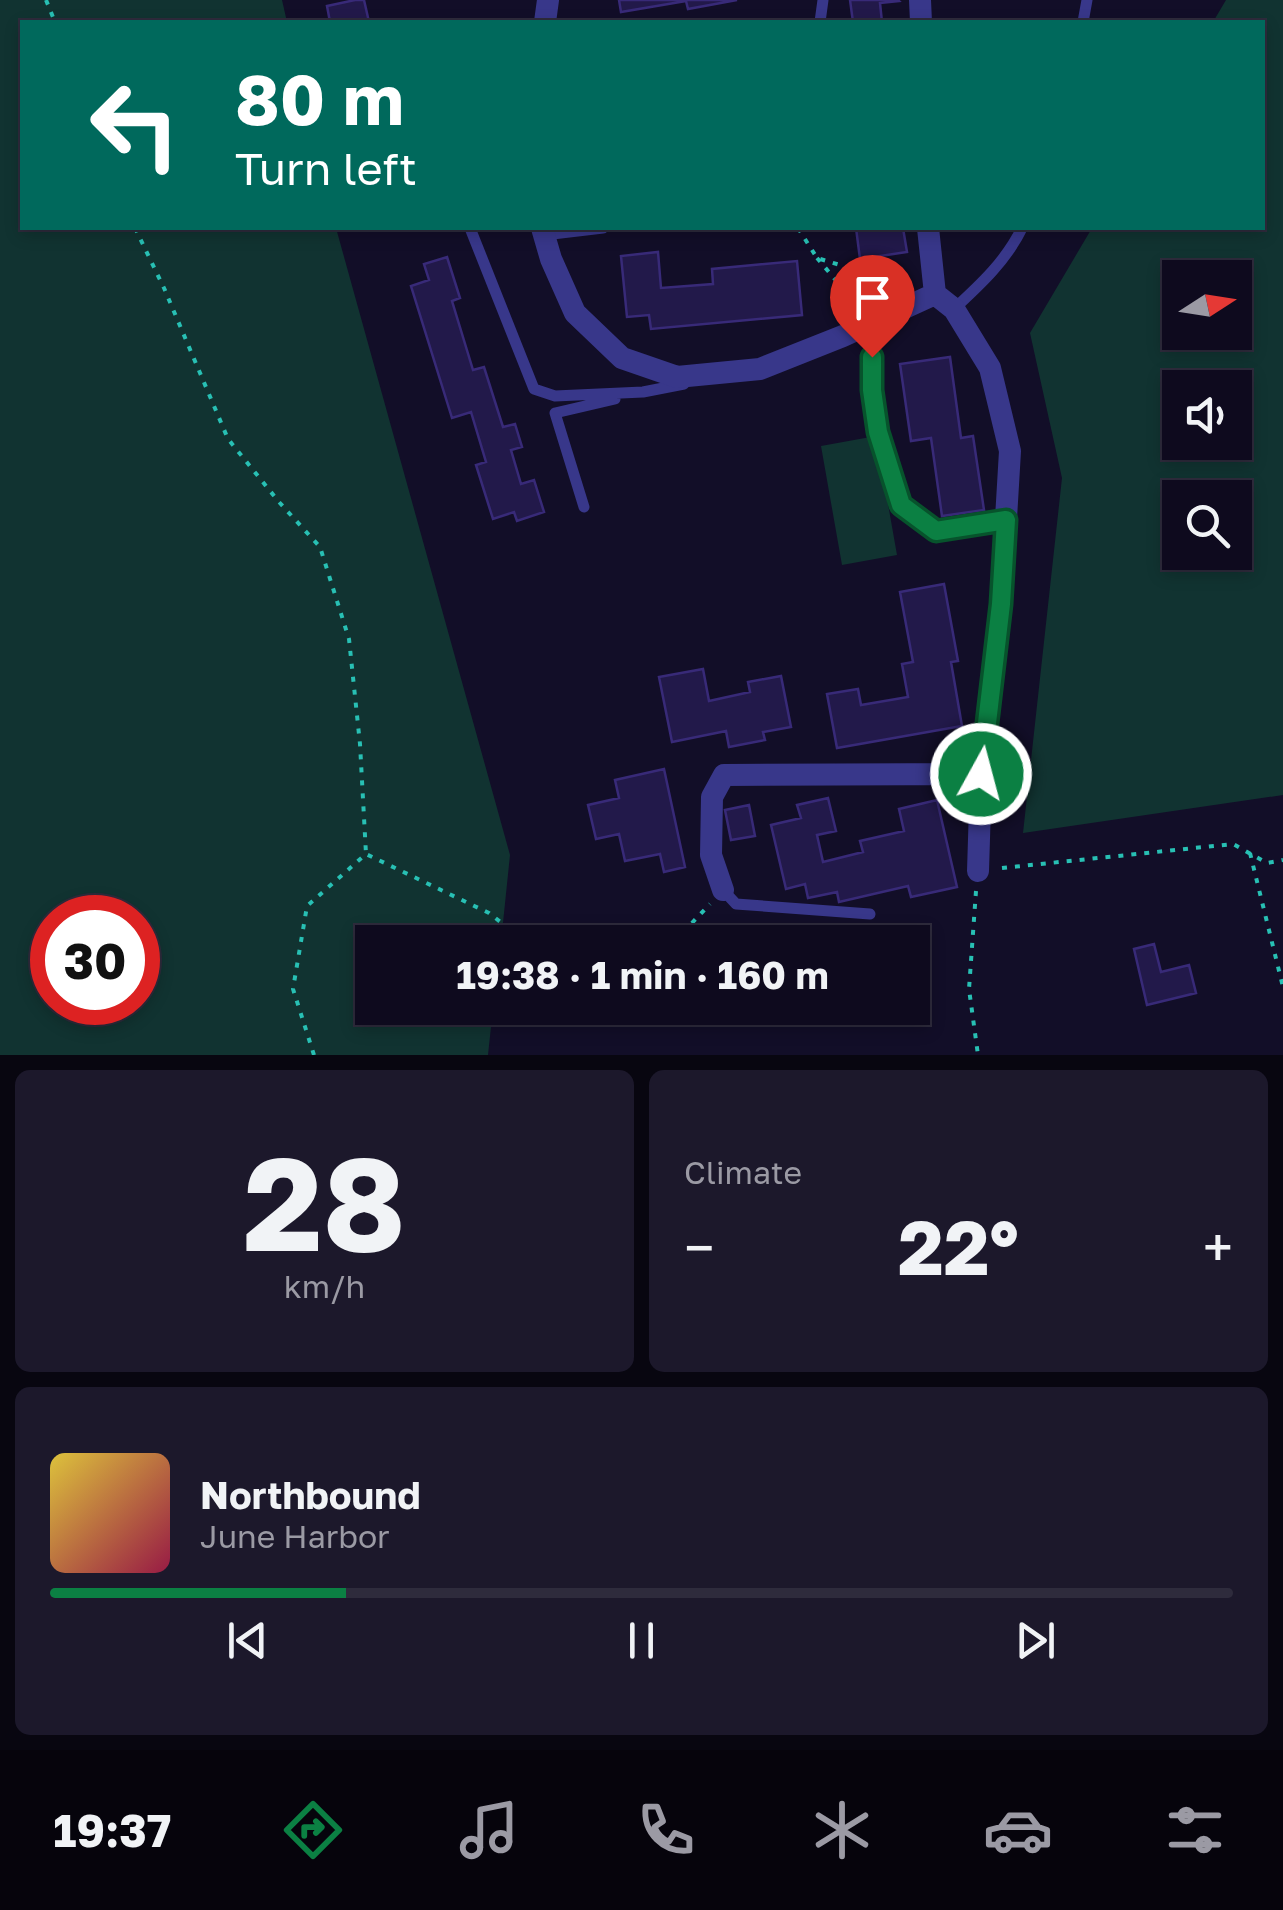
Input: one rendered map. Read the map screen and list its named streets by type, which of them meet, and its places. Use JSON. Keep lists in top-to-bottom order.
{
  "north": "right",
  "page": {
    "turn": ["80 m", "Turn left"],
    "limit": "30",
    "trip": "19:38 · 1 min · 160 m",
    "tile": [
      ["28", "km/h"],
      "Climate"
    ],
    "heat": ["−", "22°", "+"],
    "song": ["Northbound", "June Harbor"],
    "tabs": "19:37"
  }
}
